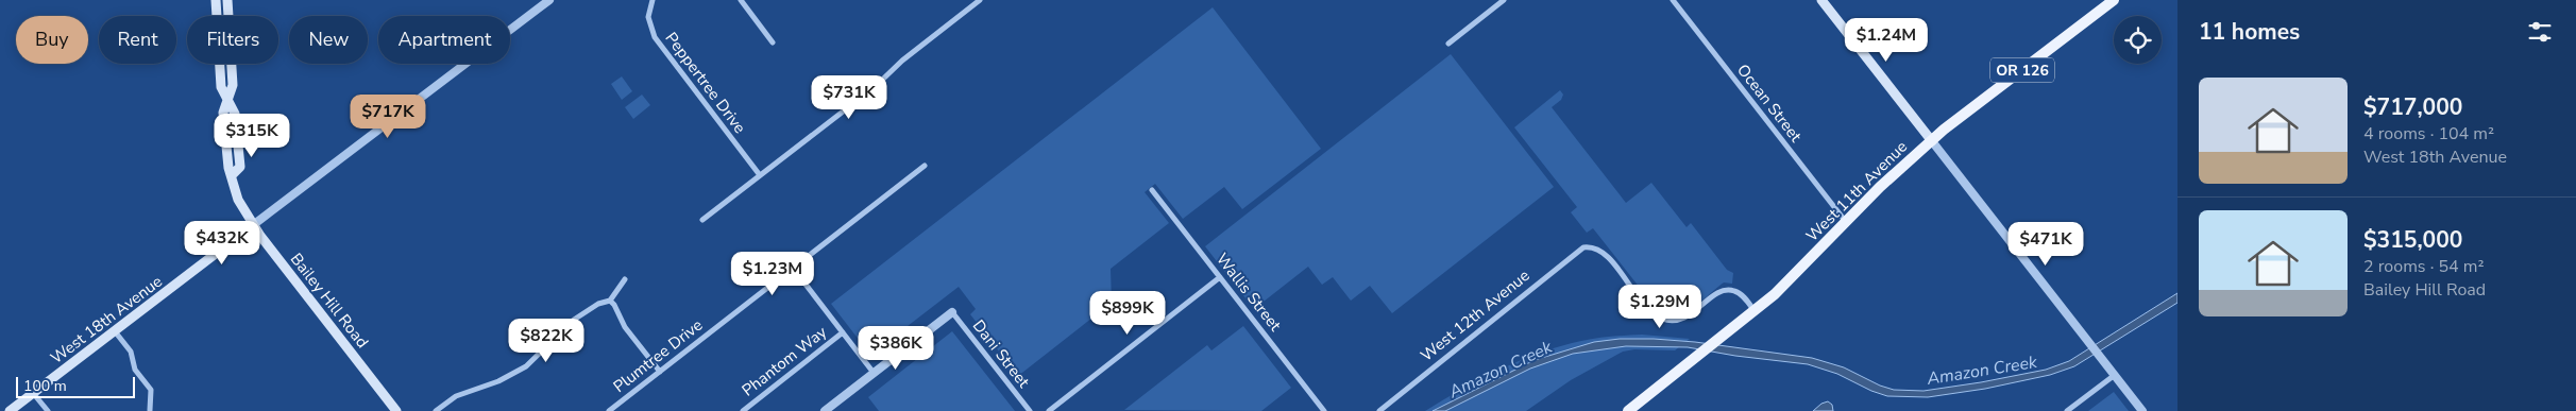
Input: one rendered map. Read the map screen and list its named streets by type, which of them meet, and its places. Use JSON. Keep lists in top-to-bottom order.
{
  "streets": {
    "main road": [
      "OR 126",
      "West 11th Avenue",
      "Bailey Hill Road",
      "West 18th Avenue"
    ],
    "street": [
      "Peppertree Drive",
      "Ocean Street",
      "Wallis Street",
      "West 12th Avenue",
      "Dani Street",
      "Plumtree Drive",
      "Phantom Way"
    ]
  },
  "crossings": [
    ["Ocean Street", "West 11th Avenue"],
    ["West 11th Avenue", "West 12th Avenue"],
    ["Bailey Hill Road", "West 18th Avenue"]
  ],
  "water": ["Amazon Creek"],
  "scale_bar": "100 m",
  "page": {
    "heading": "11 homes",
    "chip": [
      "Buy",
      "Rent",
      "Filters",
      "New",
      "Apartment"
    ],
    "price": [
      "$1.24M",
      "$731K",
      "$717K",
      "$315K",
      "$432K",
      "$471K",
      "$1.23M",
      "$1.29M",
      "$899K",
      "$822K",
      "$386K"
    ],
    "list": [
      {
        "name": "$717,000",
        "note": "4 rooms · 104 m² · West 18th Avenue"
      },
      {
        "name": "$315,000",
        "note": "2 rooms · 54 m² · Bailey Hill Road"
      }
    ],
    "scale": "100 m"
  }
}
